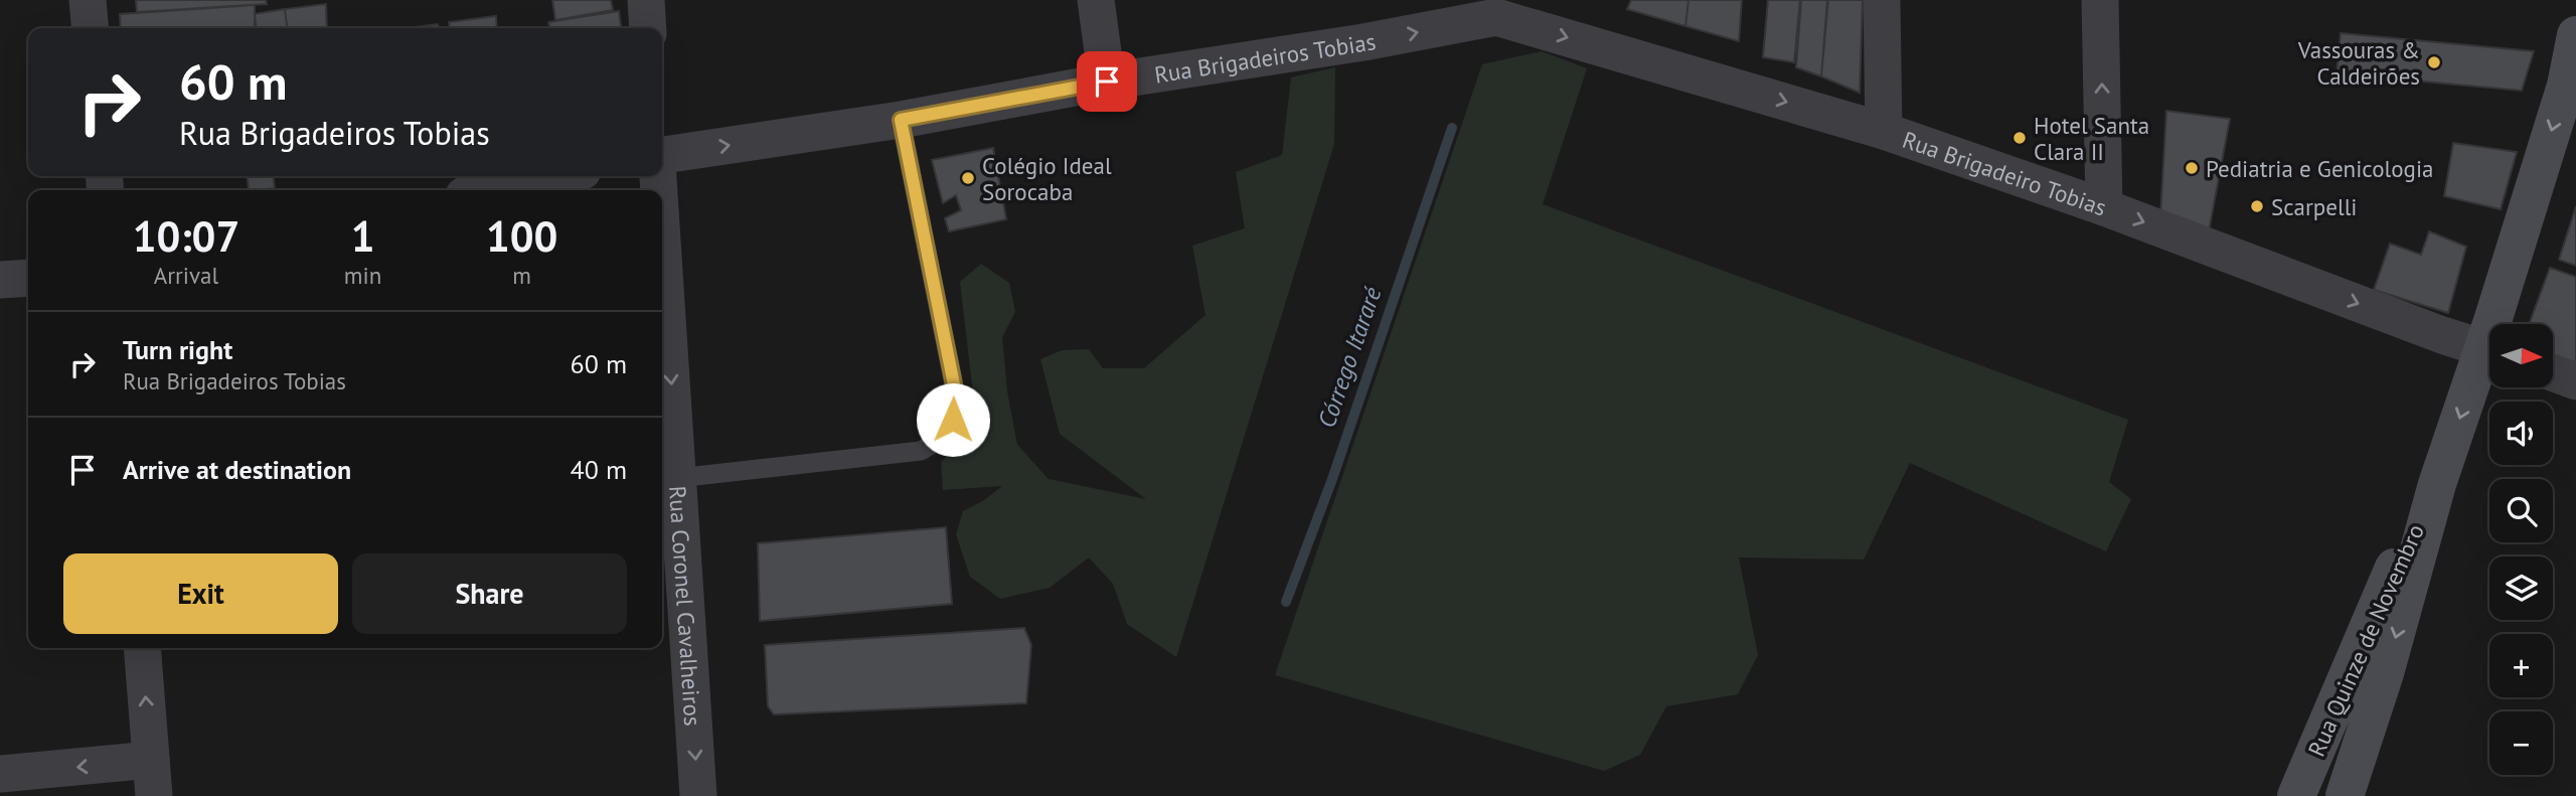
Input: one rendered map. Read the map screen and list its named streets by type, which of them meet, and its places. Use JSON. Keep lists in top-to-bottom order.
{
  "streets": {
    "main road": ["Rua Quinze de Novembro"],
    "street": ["Rua Brigadeiros Tobias", "Rua Brigadeiro Tobias", "Rua Coronel Cavalheiros"]
  },
  "crossings": [
    ["Rua Brigadeiros Tobias", "Rua Brigadeiro Tobias"]
  ],
  "one_way": ["Rua Brigadeiros Tobias", "Rua Brigadeiro Tobias", "Rua Coronel Cavalheiros"],
  "water": ["Córrego Itararé"],
  "places": [
    "Vassouras & Caldeirões",
    "Hotel Santa Clara II",
    "Pediatria e Genicologia",
    "Colégio Ideal Sorocaba",
    "Scarpelli"
  ],
  "north": "right",
  "page": {
    "turn": ["60 m", "Rua Brigadeiros Tobias"],
    "eta": [
      "10:07",
      "Arrival",
      "1",
      "min",
      "100",
      "m"
    ],
    "list": [
      {
        "name": "Turn right",
        "note": "Rua Brigadeiros Tobias",
        "value": "60 m"
      },
      {
        "name": "Arrive at destination",
        "value": "40 m"
      }
    ],
    "map_buttons": ["+", "−"],
    "buttons": ["Exit", "Share"]
  }
}
